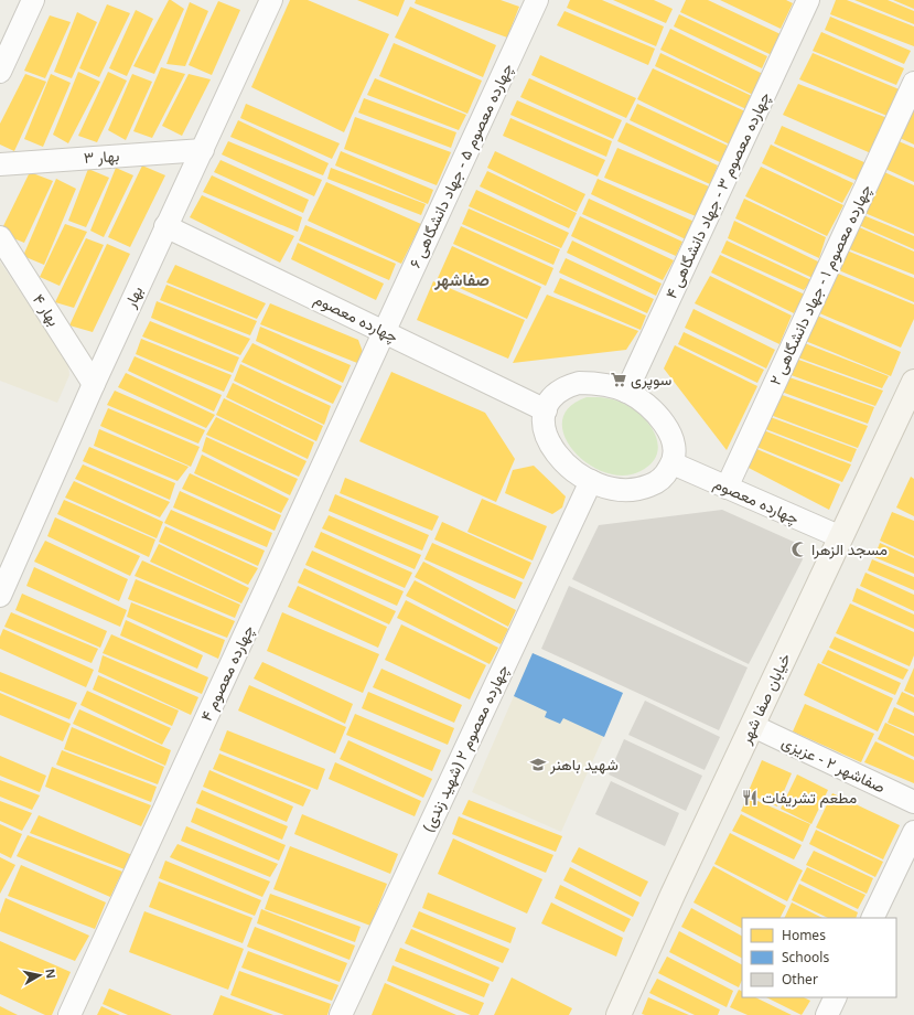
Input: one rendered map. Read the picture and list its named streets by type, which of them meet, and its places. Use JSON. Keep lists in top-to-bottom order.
{
  "streets": {
    "main road": ["خیابان صفا شهر"],
    "street": [
      "بهار ۳",
      "چهارده معصوم ۵ - جهاد دانشگاهی ۶",
      "چهارده معصوم ۳ - جهاد دانشگاهی ۴",
      "چهارده معصوم ۱ - جهاد دانشگاهی ۲",
      "بهار",
      "بهار ۴",
      "چهارده معصوم",
      "چهارده معصوم ۴",
      "چهارده معصوم ۲ (شهید زندی)",
      "صفاشهر ۲ - عزیزی"
    ]
  },
  "crossings": [
    ["بهار ۳", "بهار"],
    ["چهارده معصوم ۵ - جهاد دانشگاهی ۶", "چهارده معصوم"],
    ["چهارده معصوم ۵ - جهاد دانشگاهی ۶", "چهارده معصوم ۴"],
    ["چهارده معصوم ۳ - جهاد دانشگاهی ۴", "چهارده معصوم"],
    ["چهارده معصوم ۳ - جهاد دانشگاهی ۴", "چهارده معصوم ۲ (شهید زندی)"],
    ["چهارده معصوم ۱ - جهاد دانشگاهی ۲", "چهارده معصوم"],
    ["بهار", "بهار ۴"],
    ["بهار", "چهارده معصوم"],
    ["چهارده معصوم", "چهارده معصوم ۴"],
    ["چهارده معصوم", "خیابان صفا شهر"],
    ["چهارده معصوم", "چهارده معصوم ۲ (شهید زندی)"],
    ["خیابان صفا شهر", "صفاشهر ۲ - عزیزی"]
  ],
  "districts": ["صفاشهر"],
  "places": {
    "supermarket": ["سوپری"],
    "mosque": ["مسجد الزهرا"],
    "school or university": ["شهید باهنر"],
    "restaurant": ["مطعم تشريفات"]
  },
  "legend": ["Homes", "Schools", "Other"],
  "north": "right"
}
